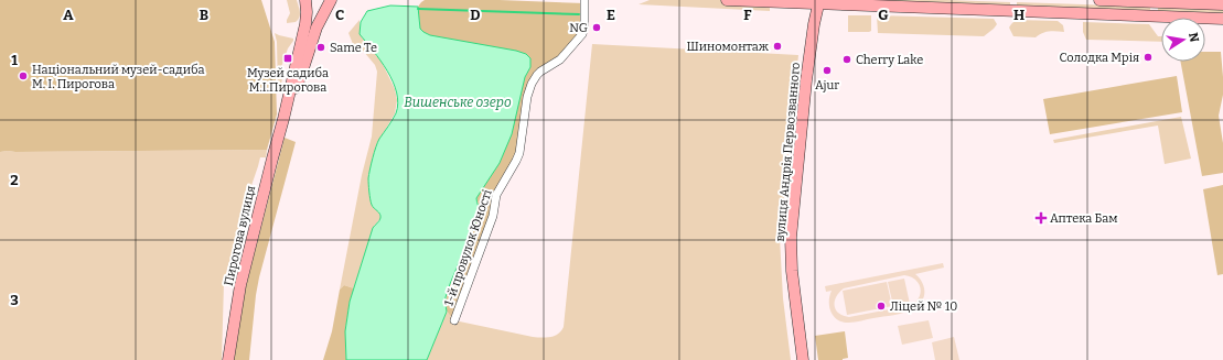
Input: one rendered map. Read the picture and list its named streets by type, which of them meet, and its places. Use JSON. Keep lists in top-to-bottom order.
{
  "streets": {
    "main road": ["вулиця Андрія Первозванного", "Пирогова вулиця"],
    "street": ["1-й провулок Юності"]
  },
  "water": ["Вишенське озеро"],
  "places": {
    "other": [
      "NG",
      "Шиномонтаж",
      "Same Te",
      "Солодка Мрія",
      "Cherry Lake",
      "Ajur",
      "Національний музей-садиба М. І. Пирогова",
      "Ліцей № 10"
    ],
    "transit": ["Музей садиба М.І.Пирогова"],
    "health": ["Аптека Бам"]
  },
  "north": "right",
  "grid": {
    "columns": [
      "A",
      "B",
      "C",
      "D",
      "E",
      "F",
      "G",
      "H"
    ],
    "rows": ["1", "2", "3"]
  }
}
